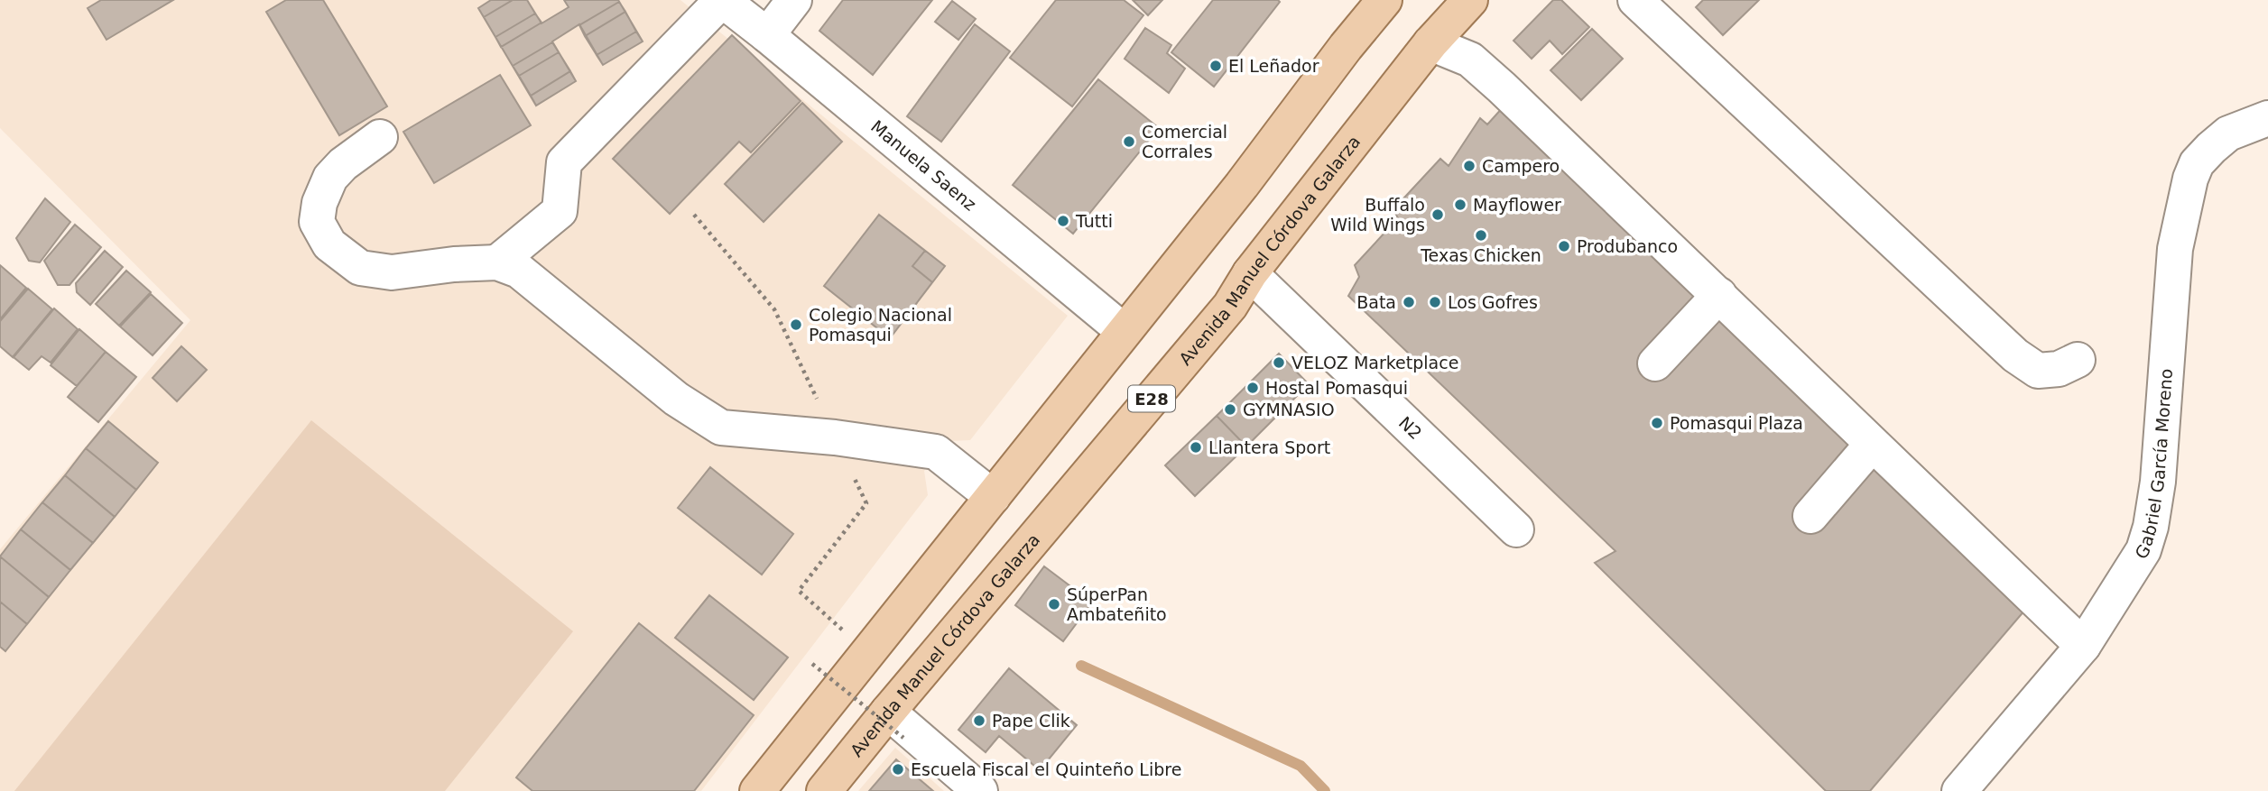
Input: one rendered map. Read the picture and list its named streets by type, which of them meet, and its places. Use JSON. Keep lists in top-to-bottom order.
{
  "streets": {
    "main road": ["Avenida Manuel Córdova Galarza", "E28"],
    "street": ["Manuela Saenz", "N2", "Gabriel García Moreno"]
  },
  "crossings": [
    ["Avenida Manuel Córdova Galarza", "N2"]
  ],
  "places": [
    "El Leñador",
    "Comercial Corrales",
    "Campero",
    "Mayflower",
    "Buffalo Wild Wings",
    "Tutti",
    "Texas Chicken",
    "Produbanco",
    "Bata",
    "Los Gofres",
    "Colegio Nacional Pomasqui",
    "VELOZ Marketplace",
    "Hostal Pomasqui",
    "GYMNASIO",
    "Pomasqui Plaza",
    "Llantera Sport",
    "SúperPan Ambateñito",
    "Pape Clik",
    "Escuela Fiscal el Quinteño Libre"
  ]
}
